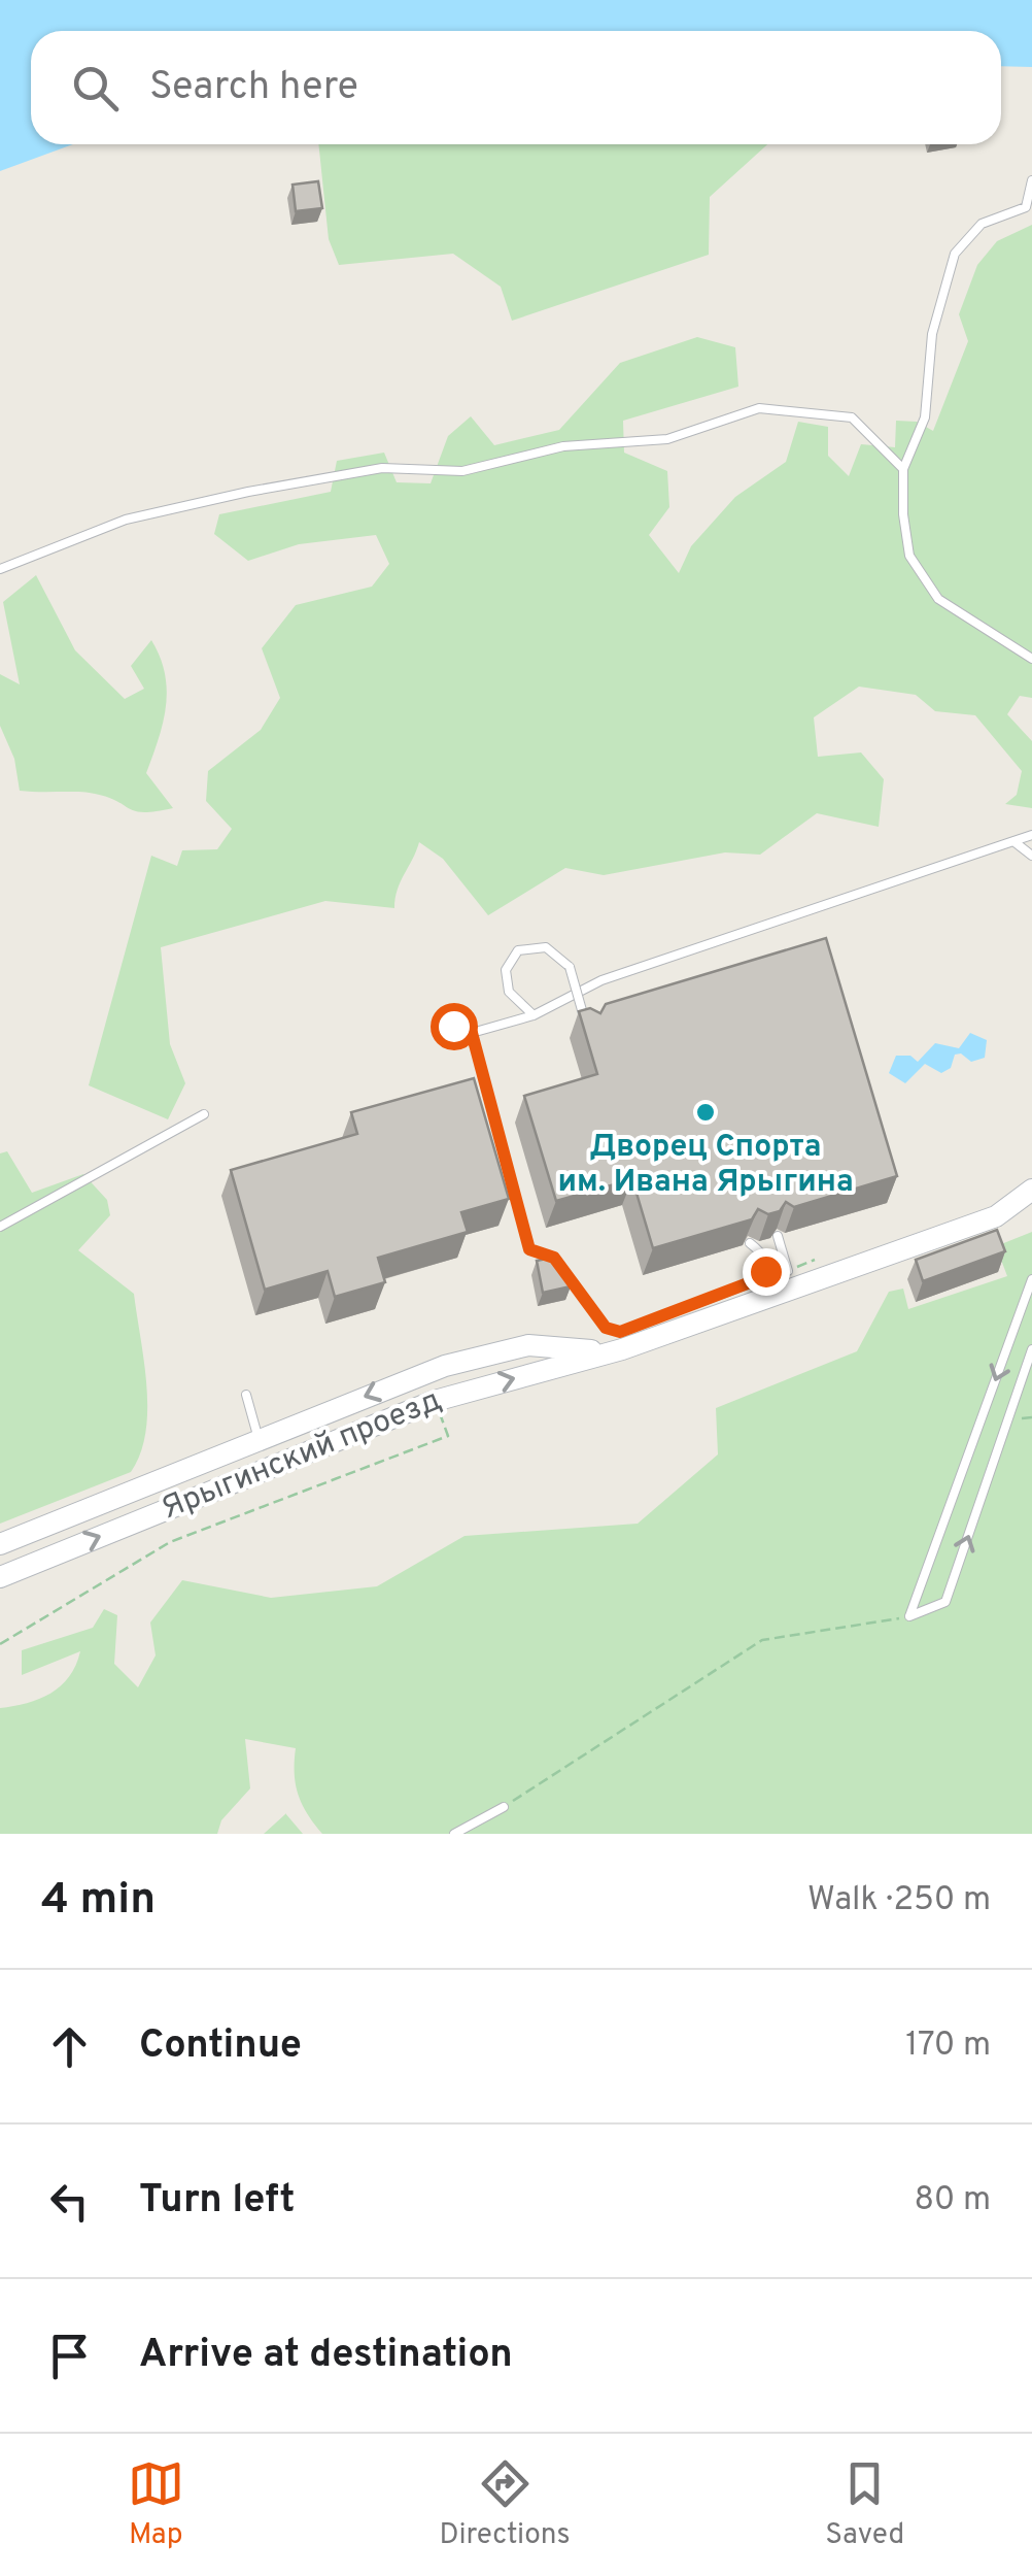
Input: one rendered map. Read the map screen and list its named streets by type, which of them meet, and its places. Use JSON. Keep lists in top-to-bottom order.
{
  "streets": {
    "main road": ["Ярыгинский проезд"]
  },
  "places": ["Дворец Спорта им. Ивана Ярыгина"],
  "page": {
    "search": "Search here",
    "heading": ["4 min", "Walk · 250 m"],
    "list": [
      ["Continue", "170 m"],
      ["Turn left", "80 m"],
      "Arrive at destination"
    ],
    "nav": ["Map", "Directions", "Saved"]
  }
}
